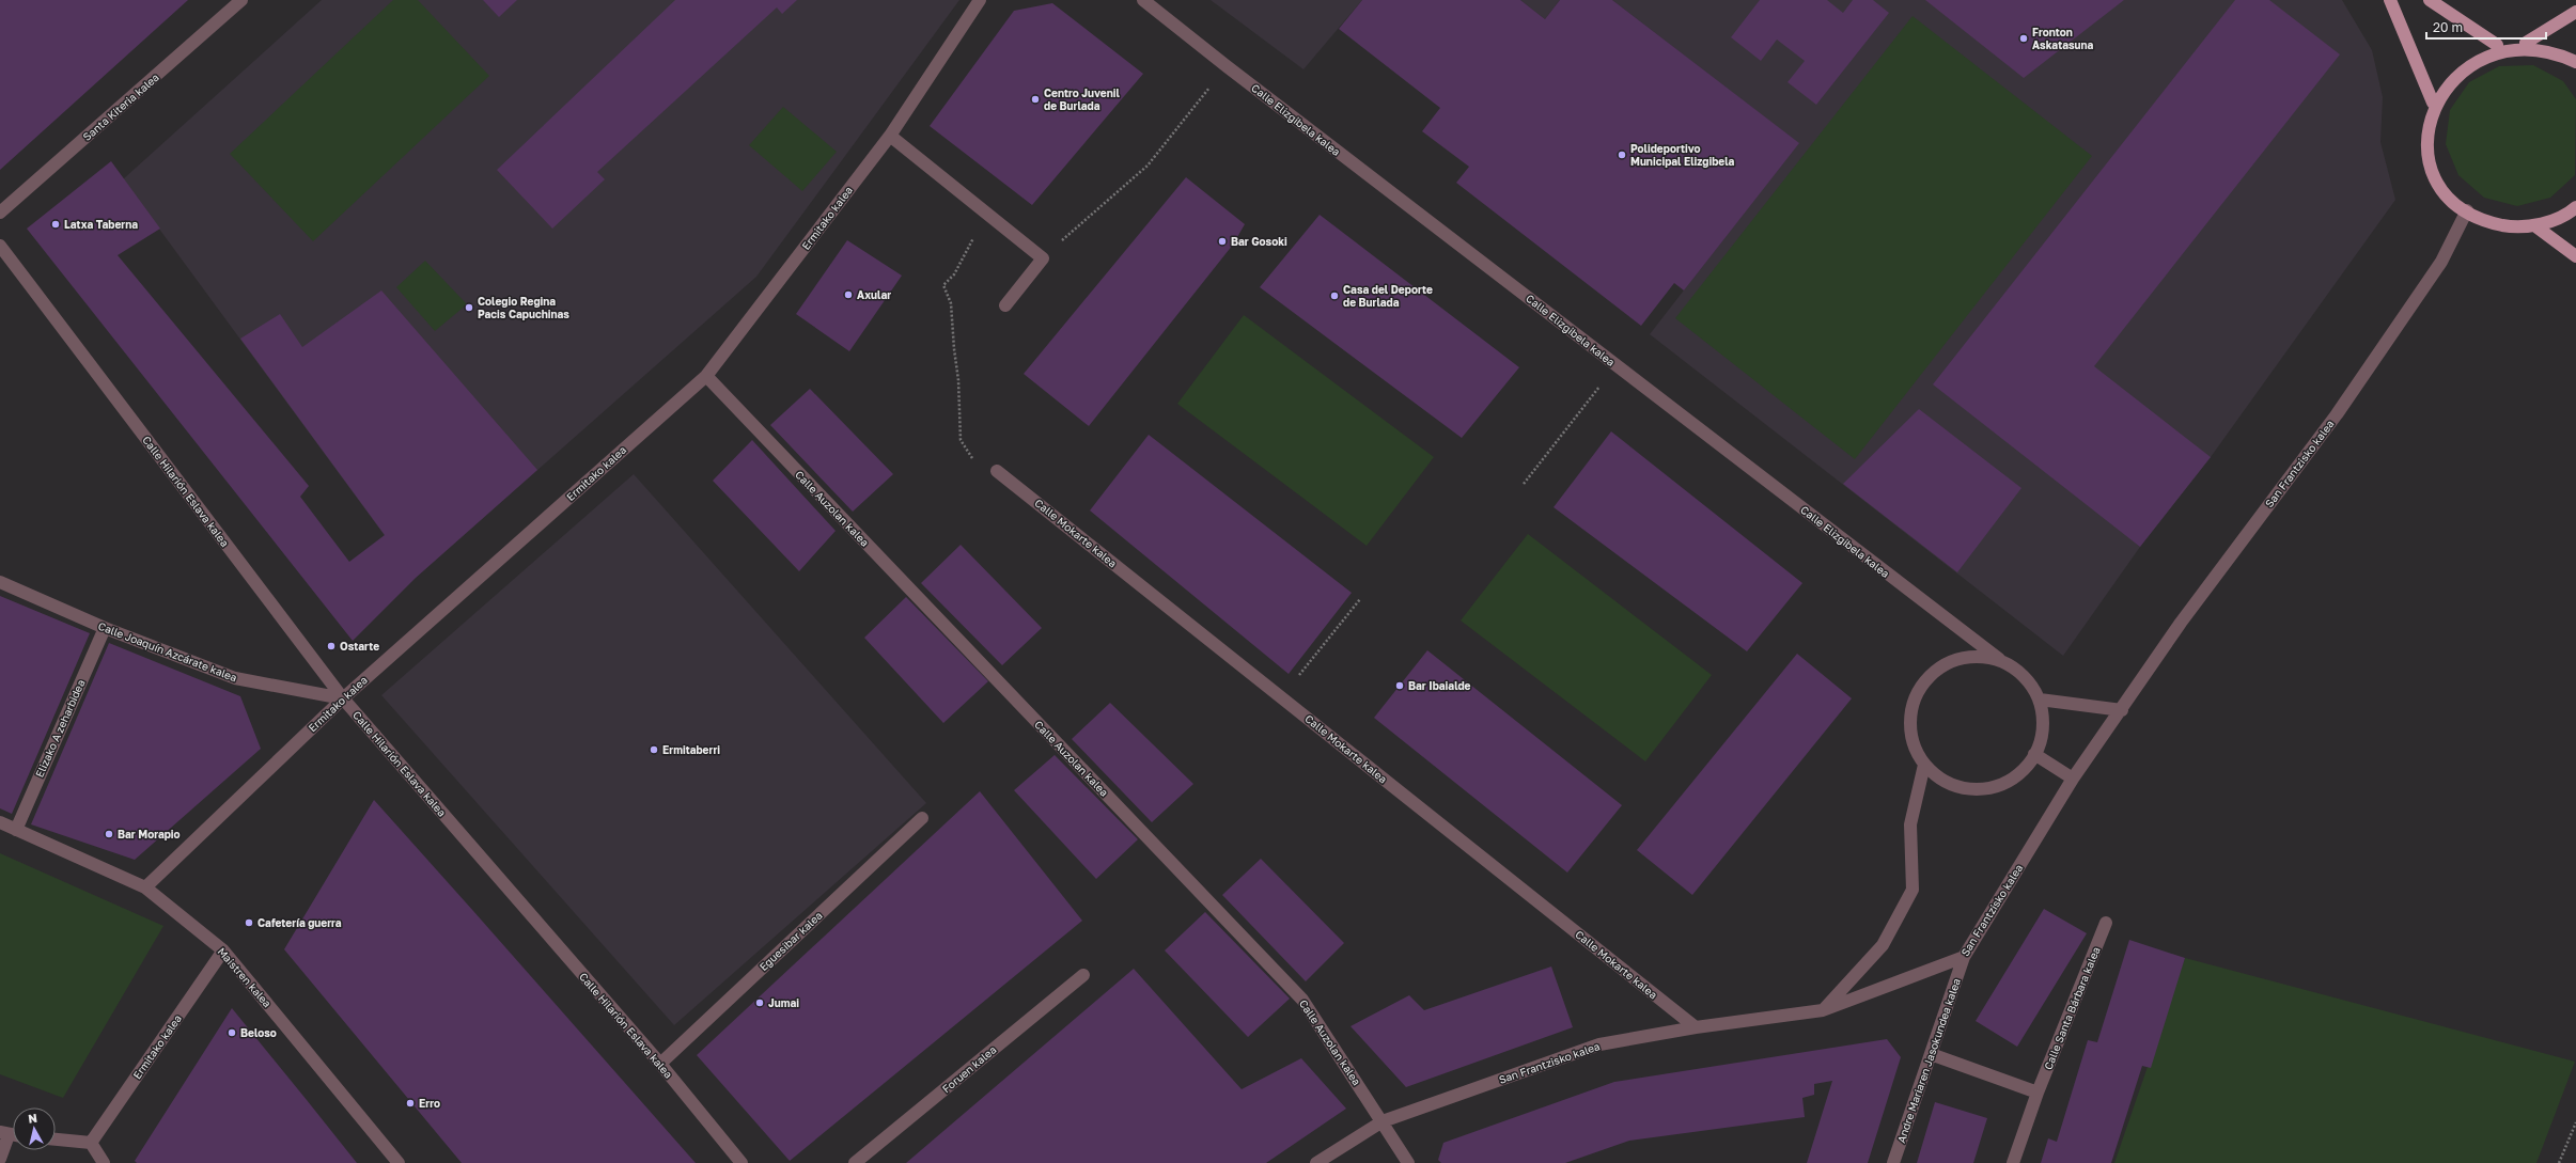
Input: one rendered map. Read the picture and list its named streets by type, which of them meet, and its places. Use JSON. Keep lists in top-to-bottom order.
{
  "streets": {
    "street": [
      "Santa Kiteria kalea",
      "Calle Elizgibela kalea",
      "Ermitako kalea",
      "San Frantzisko kalea",
      "Calle Hilarión Eslava kalea",
      "Calle Auzolan kalea",
      "Calle Mokarte kalea",
      "Calle Joaquín Azcárate kalea",
      "Elizako A zeharbidea",
      "Eguesibar kalea",
      "Maistren kalea",
      "Calle Santa Bárbara kalea",
      "Andre Mariaren Jasokundea kalea",
      "Foruen kalea"
    ]
  },
  "crossings": [
    ["Ermitako kalea", "Calle Hilarión Eslava kalea"],
    ["Ermitako kalea", "Calle Auzolan kalea"],
    ["Ermitako kalea", "Calle Joaquín Azcárate kalea"],
    ["Ermitako kalea", "Maistren kalea"],
    ["San Frantzisko kalea", "Calle Auzolan kalea"],
    ["San Frantzisko kalea", "Calle Mokarte kalea"],
    ["San Frantzisko kalea", "Andre Mariaren Jasokundea kalea"],
    ["Calle Hilarión Eslava kalea", "Calle Joaquín Azcárate kalea"],
    ["Calle Hilarión Eslava kalea", "Eguesibar kalea"],
    ["Calle Joaquín Azcárate kalea", "Elizako A zeharbidea"],
    ["Elizako A zeharbidea", "Maistren kalea"]
  ],
  "places": [
    "Fronton Askatasuna",
    "Centro Juvenil de Burlada",
    "Polideportivo Municipal Elizgibela",
    "Latxa Taberna",
    "Bar Gosoki",
    "Axular",
    "Casa del Deporte de Burlada",
    "Colegio Regina Pacis Capuchinas",
    "Ostarte",
    "Bar Ibaialde",
    "Ermitaberri",
    "Bar Morapio",
    "Cafetería guerra",
    "Jumai",
    "Beloso",
    "Erro"
  ],
  "scale_bar": "20 m",
  "north": "top"
}
